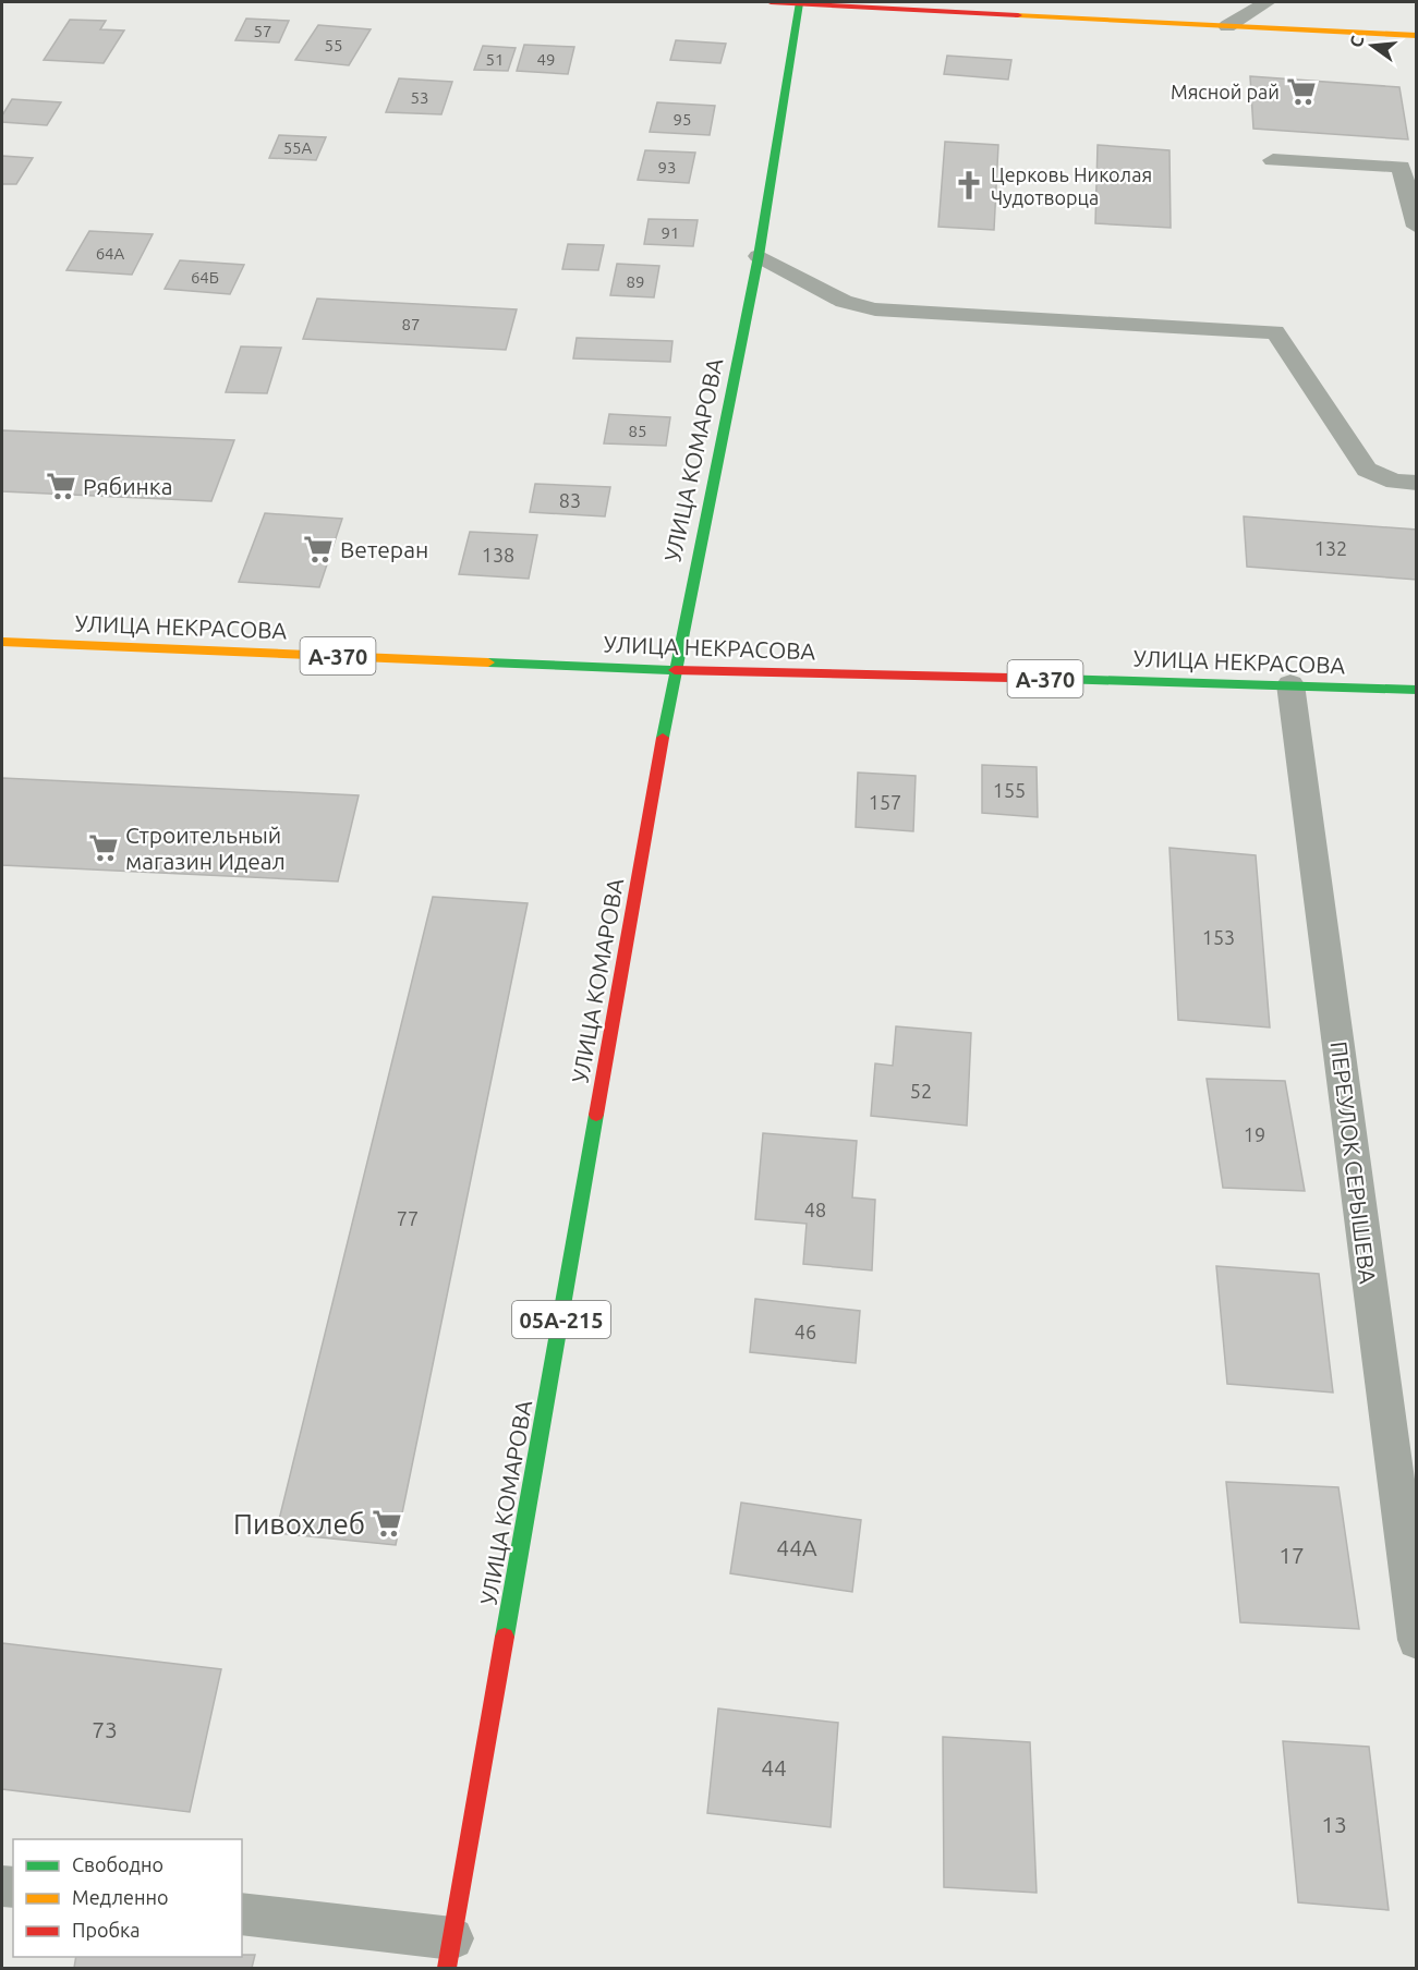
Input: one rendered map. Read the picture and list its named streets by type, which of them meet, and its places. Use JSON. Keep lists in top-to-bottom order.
{
  "streets": {
    "main road": [
      "УЛИЦА КОМАРОВА",
      "УЛИЦА НЕКРАСОВА",
      "А-370",
      "05А-215"
    ],
    "lane": ["ПЕРЕУЛОК СЕРЫШЕВА"]
  },
  "crossings": [
    ["УЛИЦА КОМАРОВА", "УЛИЦА НЕКРАСОВА"],
    ["УЛИЦА НЕКРАСОВА", "ПЕРЕУЛОК СЕРЫШЕВА"]
  ],
  "places": {
    "supermarket": [
      "Мясной рай",
      "Рябинка",
      "Ветеран",
      "Строительный магазин Идеал",
      "Пивохлеб"
    ],
    "church": ["Церковь Николая Чудотворца"]
  },
  "house_numbers": [
    "57",
    "55",
    "51",
    "49",
    "53",
    "95",
    "55А",
    "93",
    "91",
    "64А",
    "64Б",
    "89",
    "87",
    "85",
    "83",
    "132",
    "138",
    "155",
    "157",
    "153",
    "52",
    "19",
    "48",
    "77",
    "46",
    "44А",
    "17",
    "73",
    "44",
    "13"
  ],
  "legend": ["Свободно", "Медленно", "Пробка"],
  "north": "left"
}
